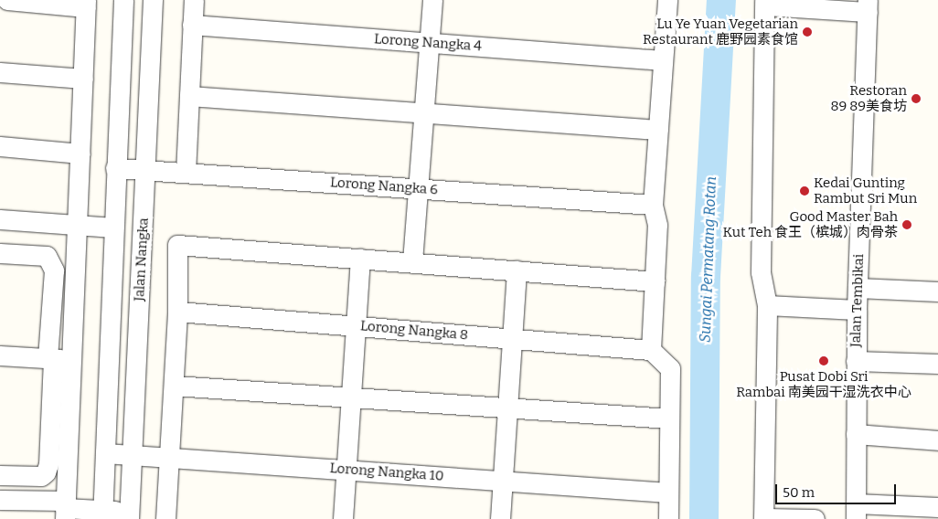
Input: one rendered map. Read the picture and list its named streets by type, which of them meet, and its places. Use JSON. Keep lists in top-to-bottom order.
{
  "streets": {
    "street": [
      "Lorong Nangka 4",
      "Lorong Nangka 6",
      "Jalan Nangka",
      "Jalan Tembikai",
      "Lorong Nangka 8",
      "Lorong Nangka 10"
    ]
  },
  "crossings": [
    ["Lorong Nangka 6", "Jalan Nangka"],
    ["Jalan Nangka", "Lorong Nangka 10"]
  ],
  "water": ["Sungai Permatang Rotan"],
  "places": [
    "Lu Ye Yuan Vegetarian Restaurant 鹿野园素食馆",
    "Restoran 89 89美食坊",
    "Kedai Gunting Rambut Sri Mun",
    "Good Master Bah Kut Teh 食王（槟城）肉骨茶",
    "Pusat Dobi Sri Rambai 南美园干湿洗衣中心"
  ],
  "scale_bar": "50 m"
}
